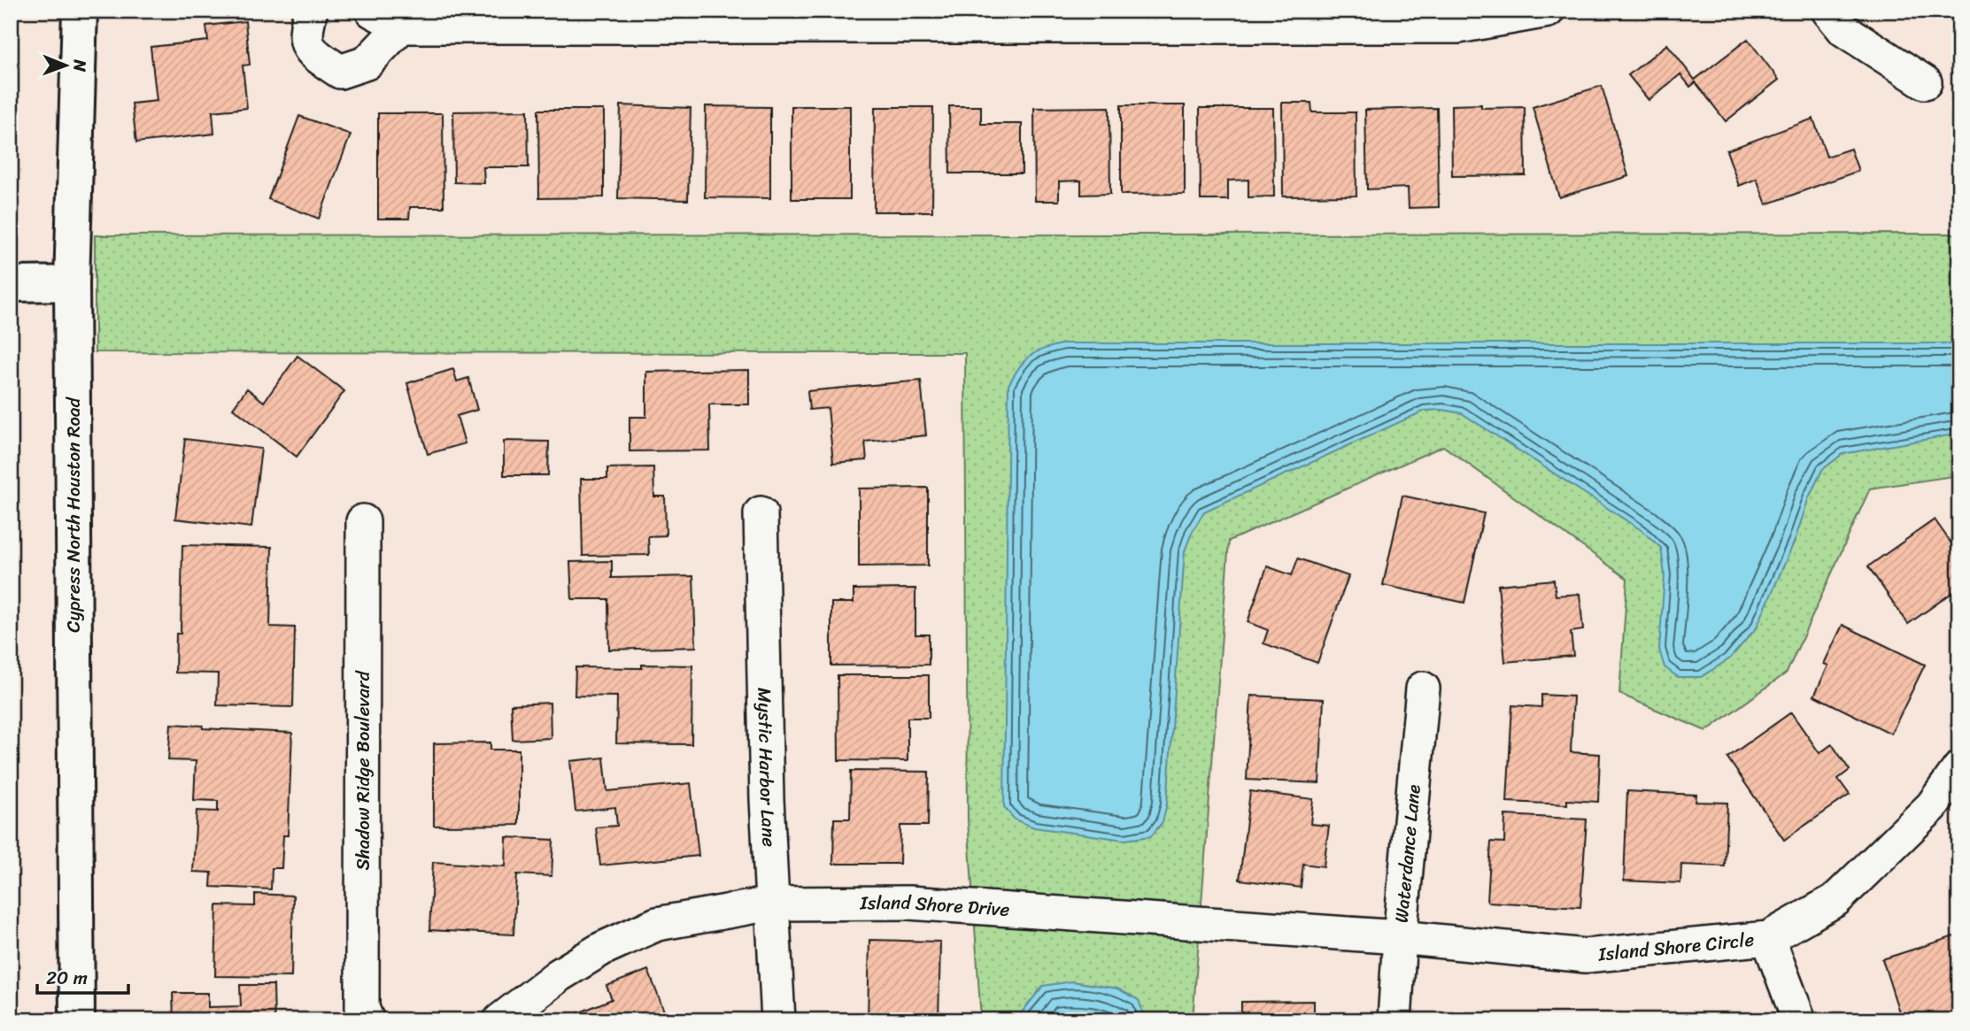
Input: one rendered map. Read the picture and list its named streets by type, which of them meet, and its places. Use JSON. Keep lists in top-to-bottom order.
{
  "streets": {
    "main road": ["Cypress North Houston Road"],
    "street": [
      "Mystic Harbor Lane",
      "Shadow Ridge Boulevard",
      "Waterdance Lane",
      "Island Shore Drive",
      "Island Shore Circle"
    ]
  },
  "crossings": [
    ["Mystic Harbor Lane", "Island Shore Drive"],
    ["Waterdance Lane", "Island Shore Drive"],
    ["Waterdance Lane", "Island Shore Circle"],
    ["Island Shore Drive", "Island Shore Circle"]
  ],
  "scale_bar": "20 m",
  "north": "right"
}
